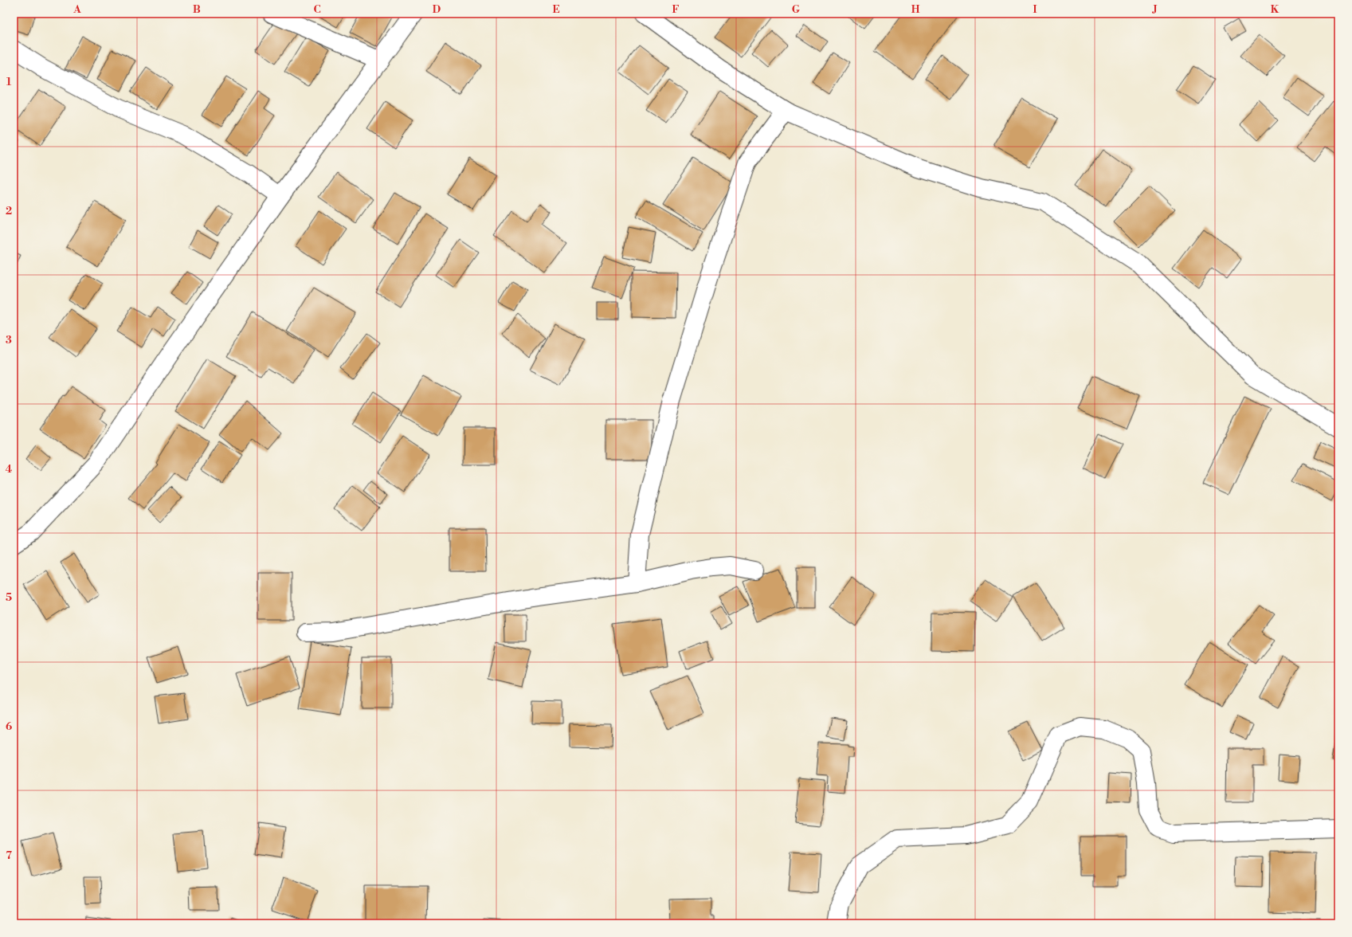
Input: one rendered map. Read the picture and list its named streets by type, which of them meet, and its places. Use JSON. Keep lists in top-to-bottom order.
{
  "grid": {
    "columns": [
      "A",
      "B",
      "C",
      "D",
      "E",
      "F",
      "G",
      "H",
      "I",
      "J",
      "K"
    ],
    "rows": [
      "1",
      "2",
      "3",
      "4",
      "5",
      "6",
      "7"
    ]
  }
}
